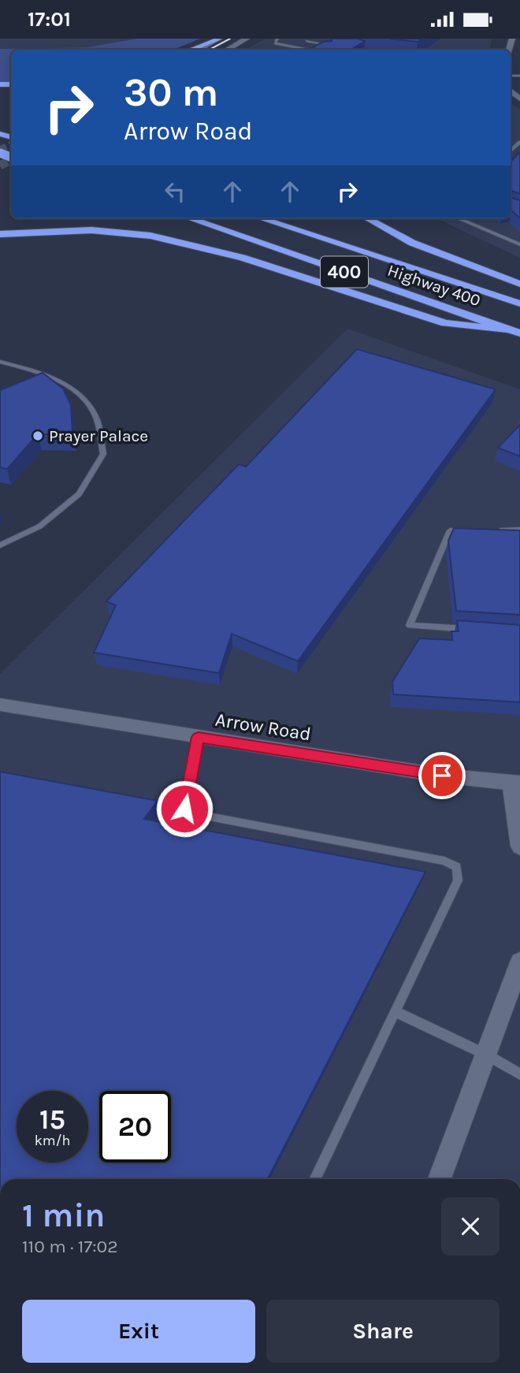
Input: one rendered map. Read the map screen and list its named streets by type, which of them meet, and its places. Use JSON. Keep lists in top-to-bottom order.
{
  "streets": {
    "highway": ["400", "Highway 400"],
    "street": ["Arrow Road"]
  },
  "places": ["Prayer Palace"],
  "page": {
    "status": "17:01",
    "turn": ["30 m", "Arrow Road"],
    "speed": "15 km/h",
    "limit": "20",
    "heading": ["1 min", "110 m · 17:02"],
    "buttons": ["Exit", "Share"]
  }
}
